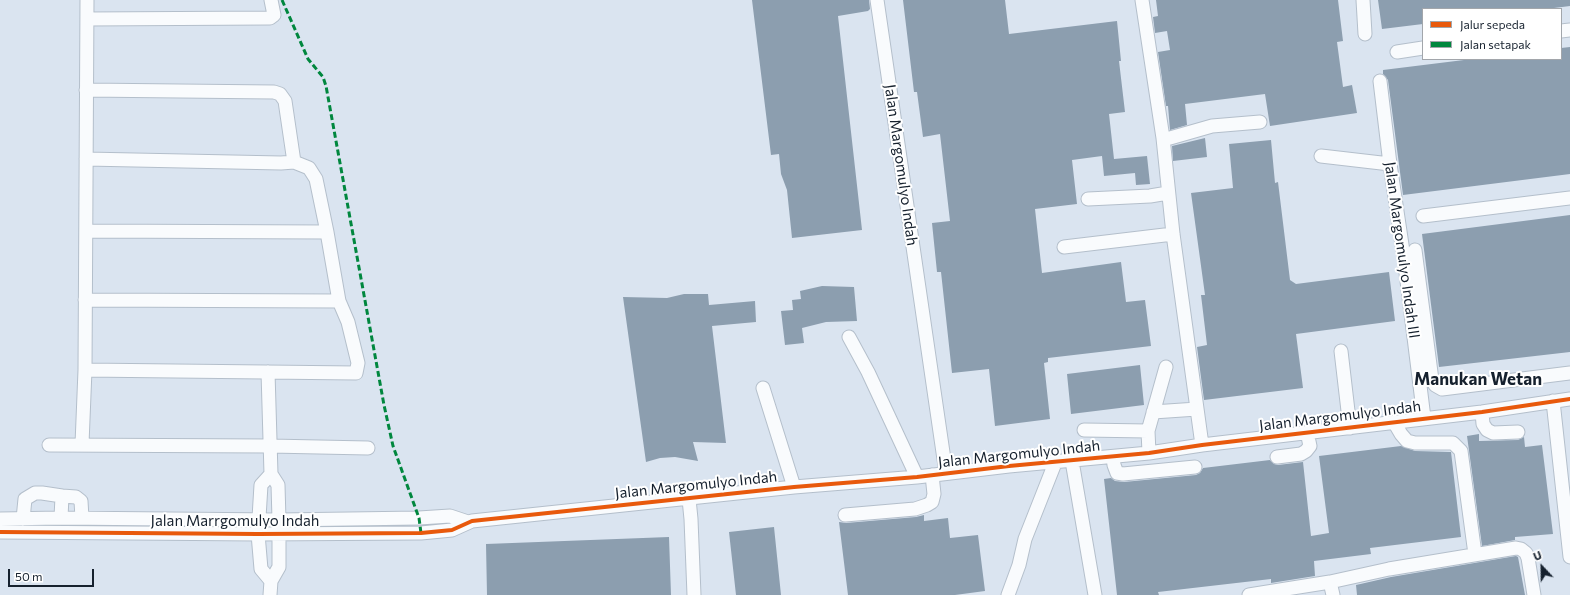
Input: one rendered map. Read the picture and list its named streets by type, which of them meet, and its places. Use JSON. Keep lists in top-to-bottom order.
{
  "streets": {
    "street": ["Jalan Margomulyo Indah", "Jalan Margomulyo Indah III", "Jalan Marrgomulyo Indah"]
  },
  "crossings": [
    ["Jalan Margomulyo Indah", "Jalan Margomulyo Indah III"],
    ["Jalan Margomulyo Indah", "Jalan Marrgomulyo Indah"]
  ],
  "districts": ["Manukan Wetan"],
  "legend": ["Jalur sepeda", "Jalan setapak"],
  "scale_bar": "50 m",
  "north": "top"
}
